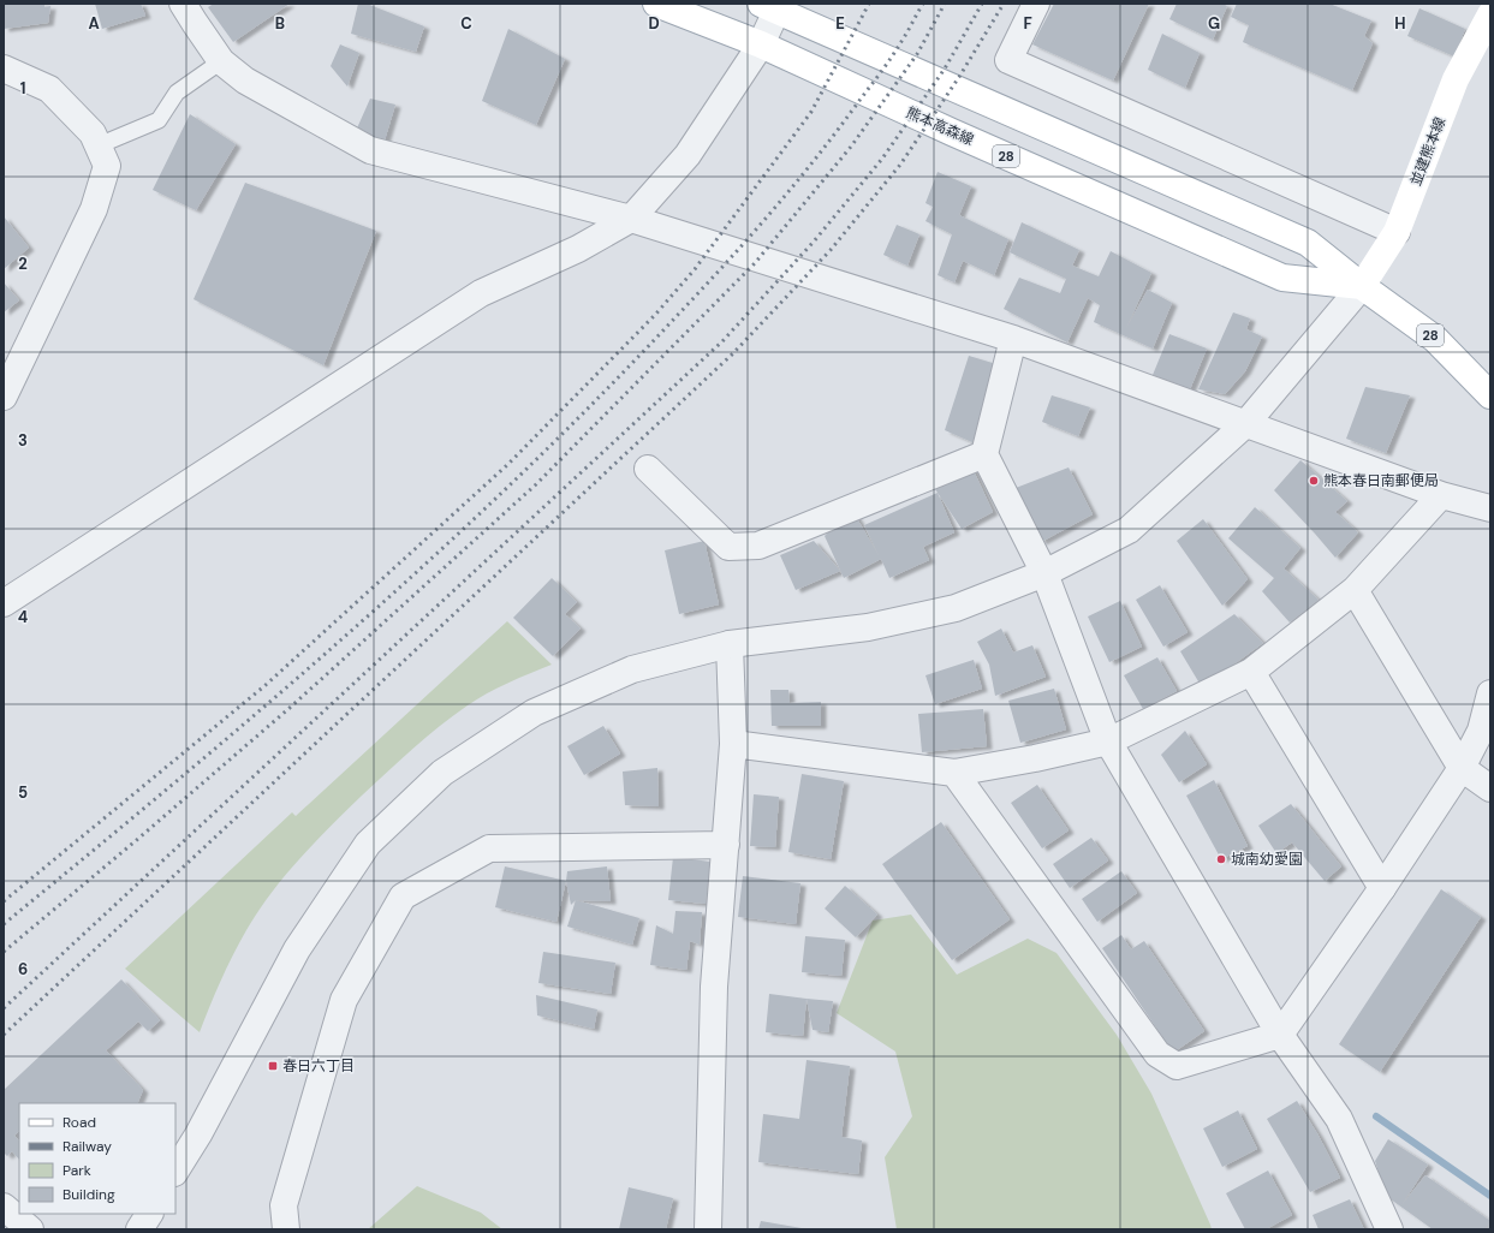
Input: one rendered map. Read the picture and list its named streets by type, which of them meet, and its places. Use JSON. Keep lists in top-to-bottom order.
{
  "streets": {
    "main road": ["熊本高森線", "並建熊本線", "28"]
  },
  "crossings": [
    ["熊本高森線", "並建熊本線"]
  ],
  "places": {
    "other": ["熊本春日南郵便局", "城南幼愛園"],
    "transit": ["春日六丁目"]
  },
  "legend": [
    "Road",
    "Railway",
    "Park",
    "Building"
  ],
  "grid": {
    "columns": [
      "A",
      "B",
      "C",
      "D",
      "E",
      "F",
      "G",
      "H"
    ],
    "rows": [
      "1",
      "2",
      "3",
      "4",
      "5",
      "6"
    ]
  }
}
